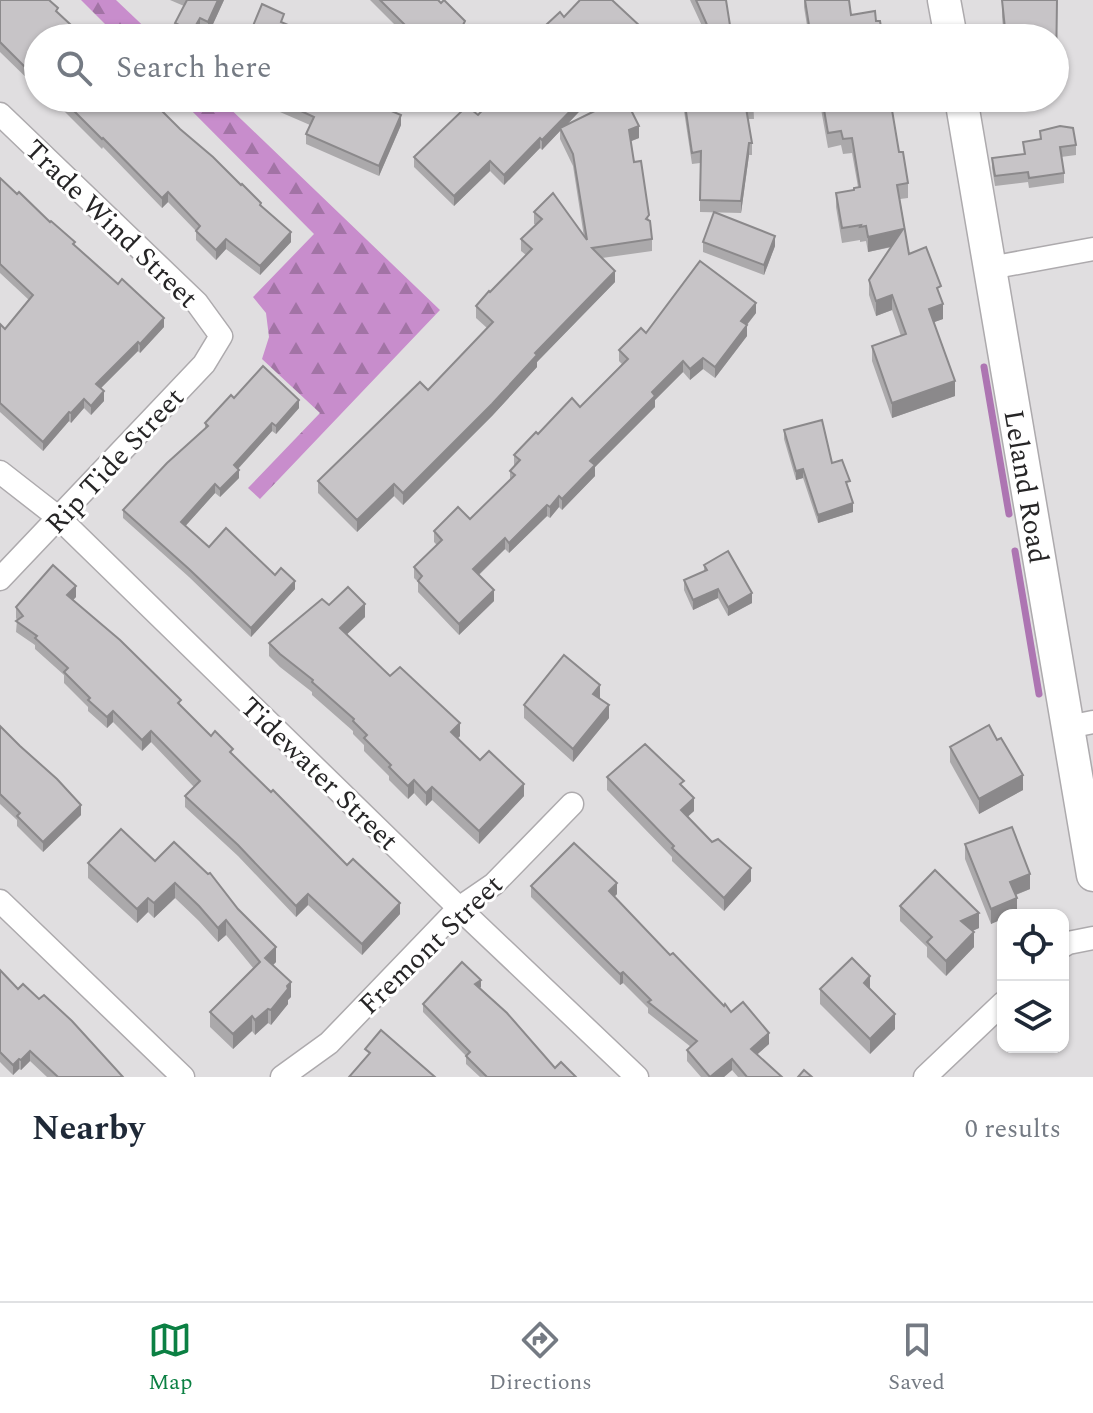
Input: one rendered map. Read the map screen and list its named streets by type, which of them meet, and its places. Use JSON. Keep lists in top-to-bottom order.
{
  "streets": {
    "main road": ["Leland Road"],
    "street": [
      "Trade Wind Street",
      "Rip Tide Street",
      "Tidewater Street",
      "Fremont Street"
    ]
  },
  "crossings": [
    ["Trade Wind Street", "Rip Tide Street"],
    ["Rip Tide Street", "Tidewater Street"],
    ["Tidewater Street", "Fremont Street"]
  ],
  "page": {
    "search": "Search here",
    "heading": ["Nearby", "0 results"],
    "nav": ["Map", "Directions", "Saved"]
  }
}
